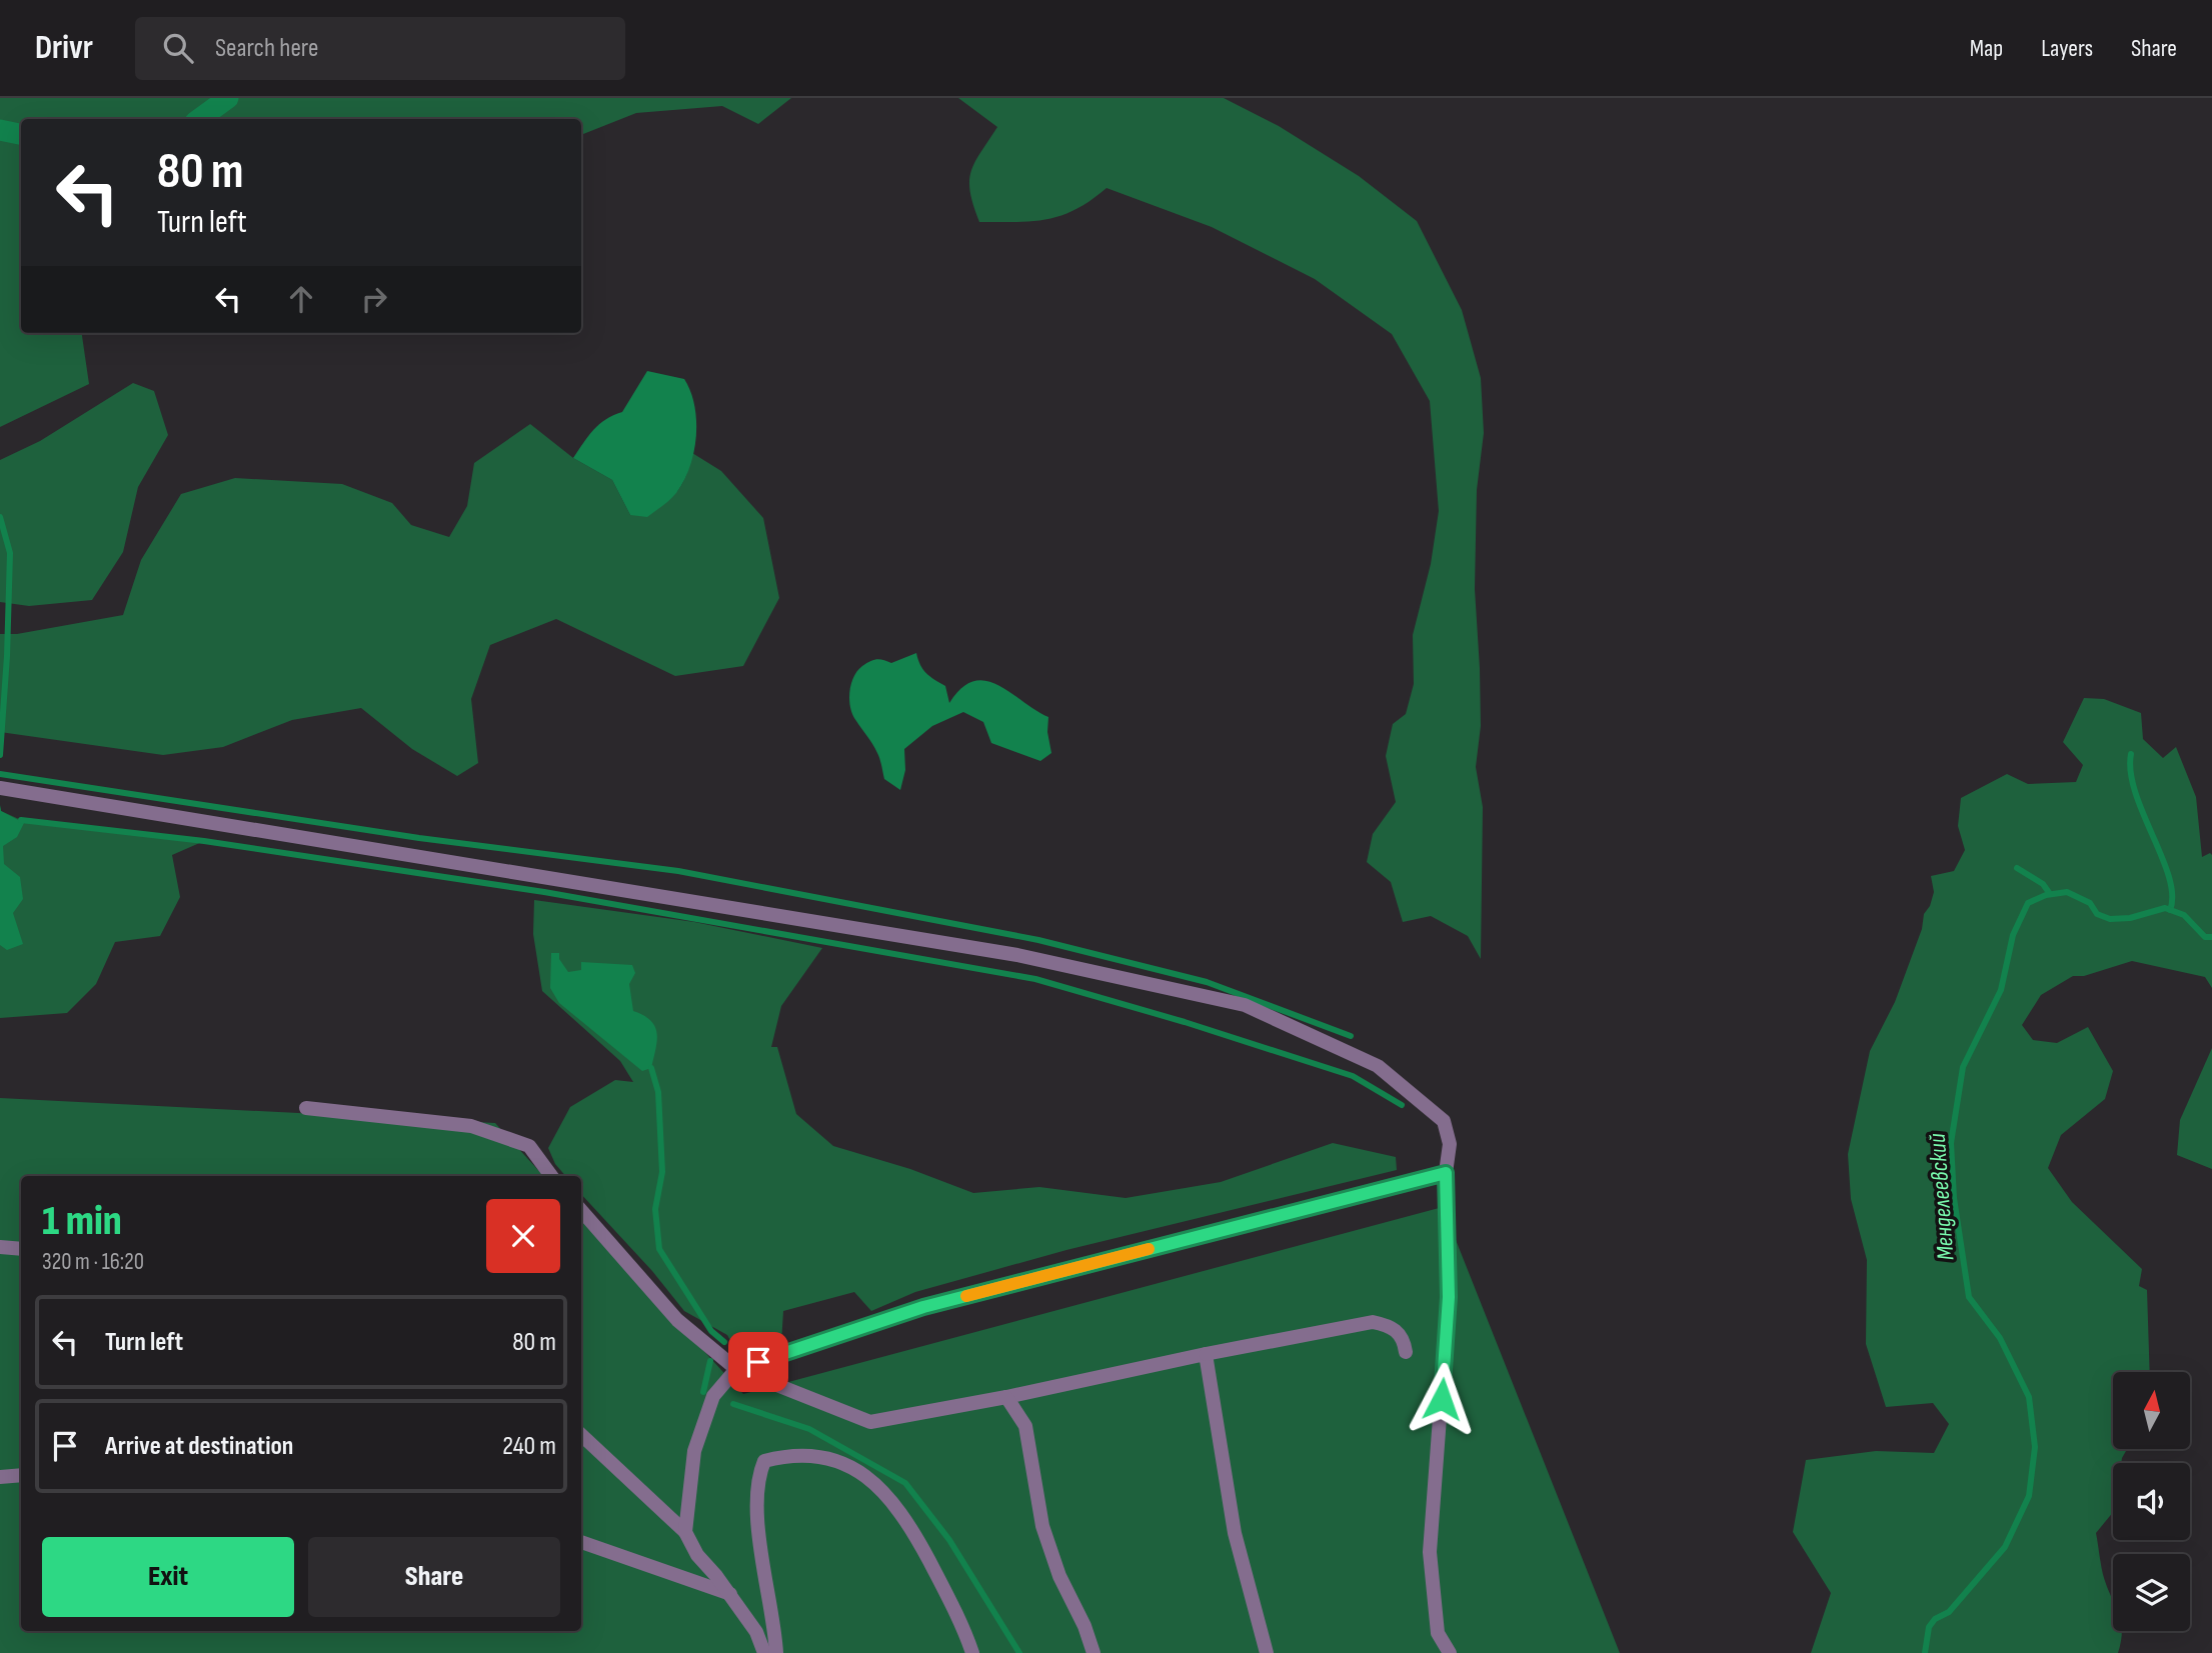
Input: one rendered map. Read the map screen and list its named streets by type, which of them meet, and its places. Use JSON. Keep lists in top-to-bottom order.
{
  "water": ["Менделеевский"],
  "north": "top",
  "page": {
    "header": "Drivr",
    "search": "Search here",
    "nav": ["Map", "Layers", "Share"],
    "turn": ["80 m", "Turn left"],
    "heading": ["1 min", "320 m · 16:20"],
    "list": [
      {
        "name": "Turn left",
        "value": "80 m"
      },
      {
        "name": "Arrive at destination",
        "value": "240 m"
      }
    ],
    "buttons": ["Exit", "Share"]
  }
}
